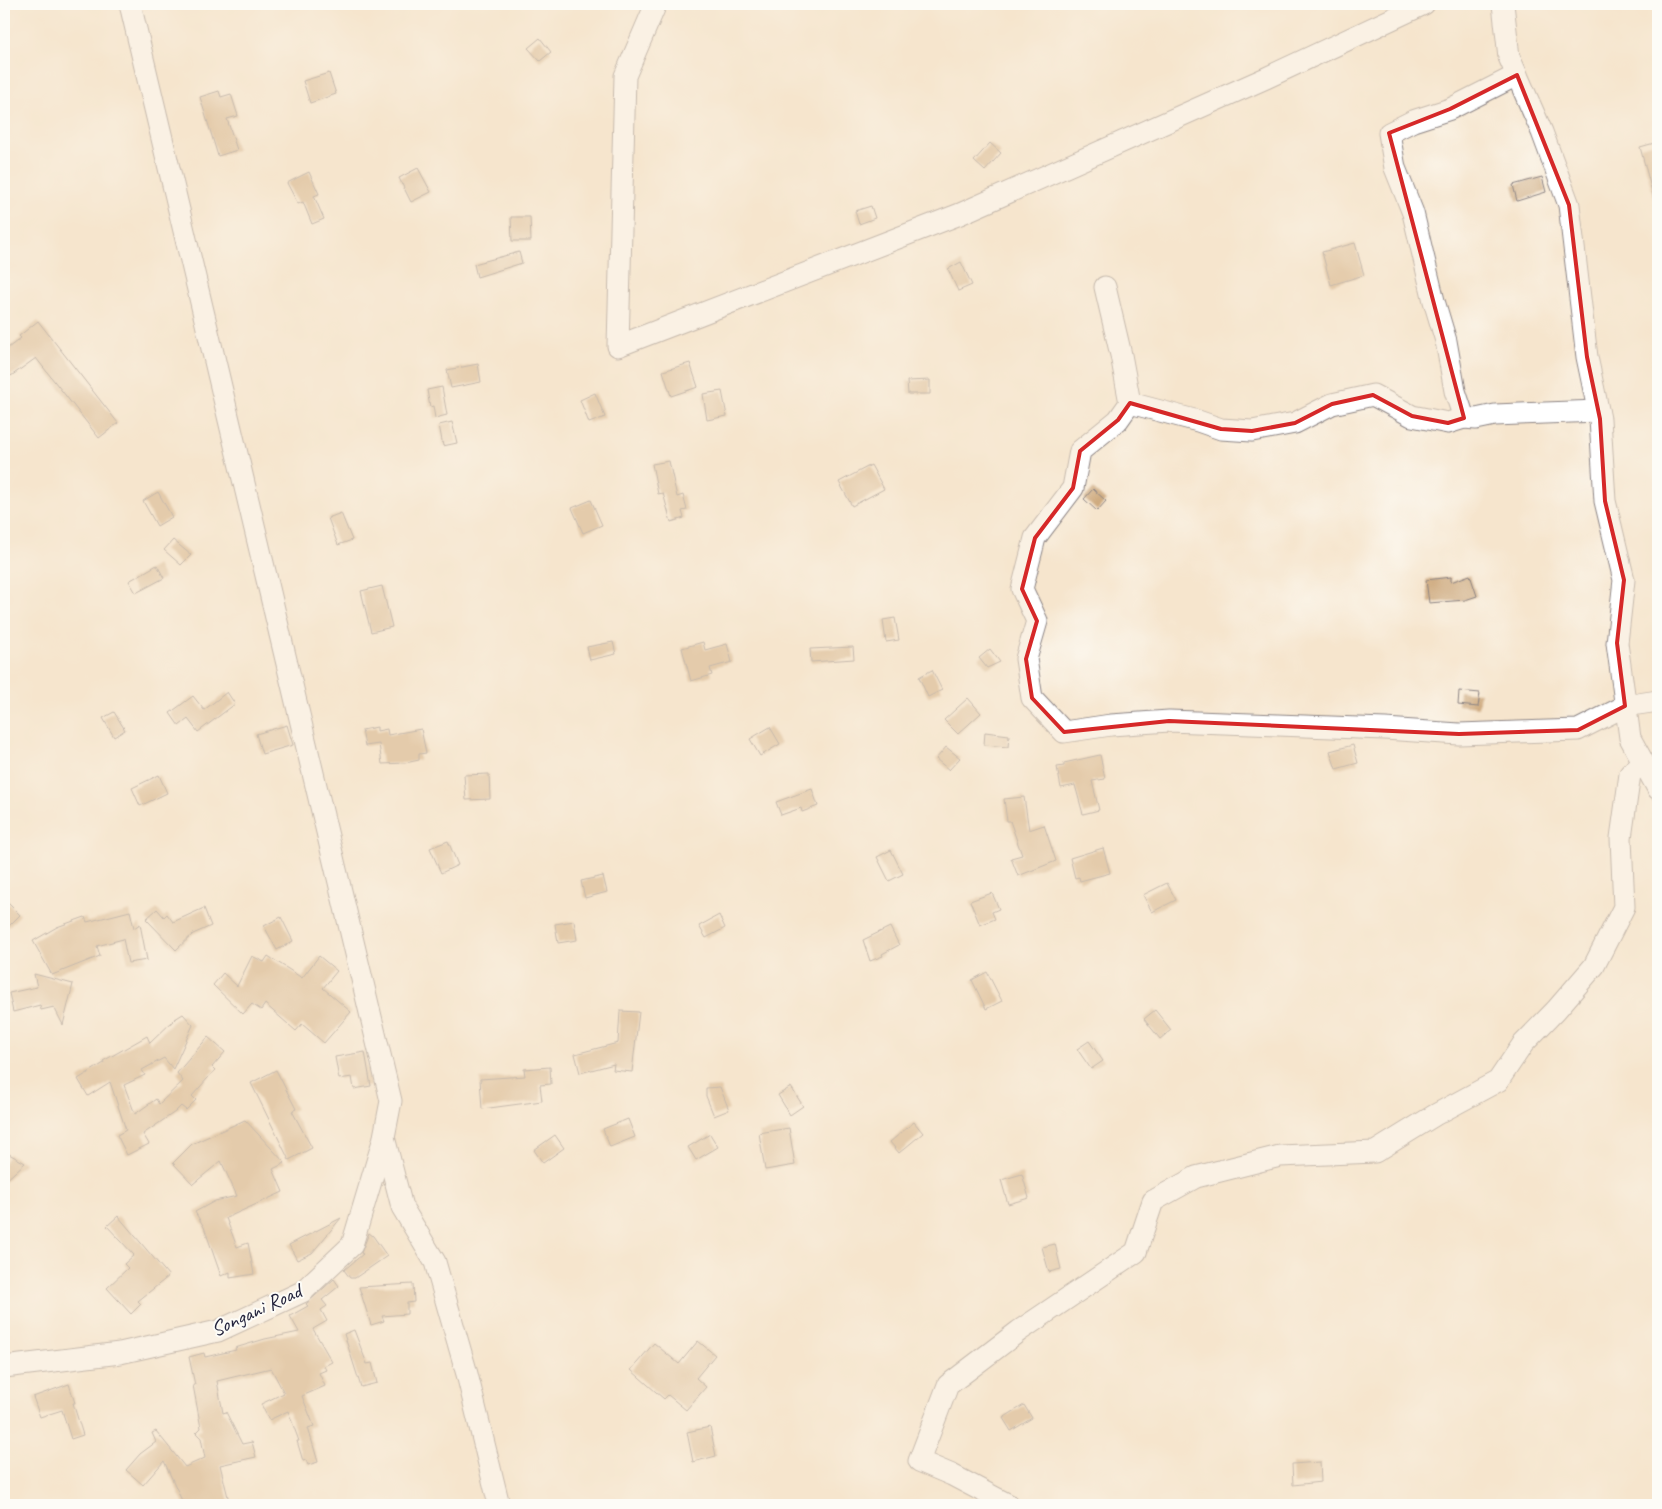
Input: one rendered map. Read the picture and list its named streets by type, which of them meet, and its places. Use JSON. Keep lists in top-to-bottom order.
{
  "streets": {
    "street": ["Songani Road"]
  }
}
